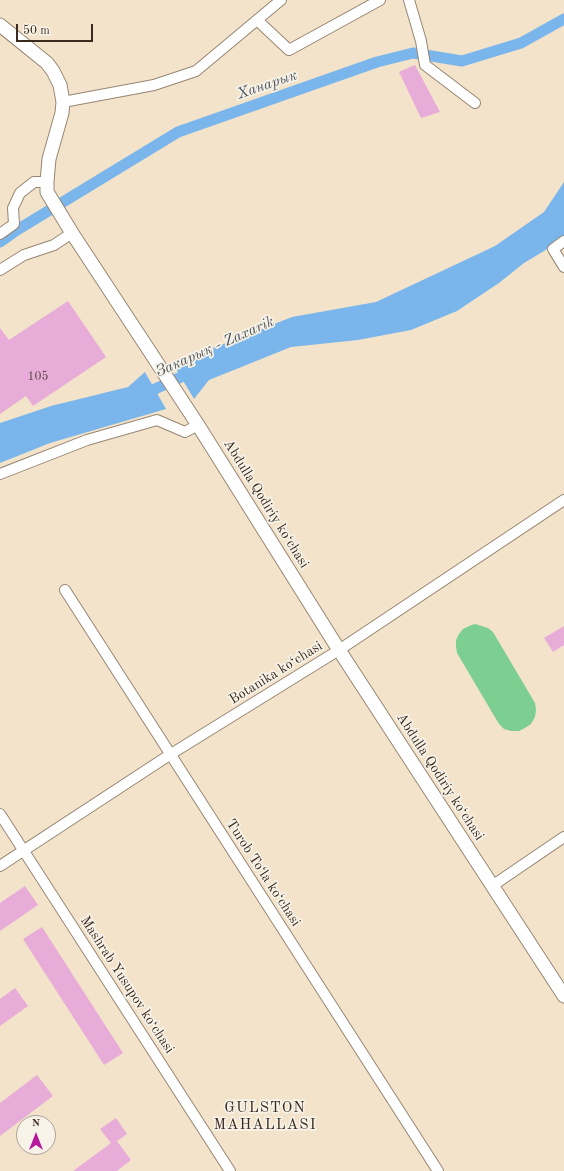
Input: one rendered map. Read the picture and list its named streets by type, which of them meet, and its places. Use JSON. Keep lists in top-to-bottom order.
{
  "streets": {
    "main road": ["Abdulla Qodiriy ko‘chasi"],
    "street": ["Botanika ko‘chasi", "Turob To‘la ko‘chasi", "Mashrab Yusupov ko‘chasi"]
  },
  "crossings": [
    ["Abdulla Qodiriy ko‘chasi", "Botanika ko‘chasi"],
    ["Botanika ko‘chasi", "Turob To‘la ko‘chasi"],
    ["Botanika ko‘chasi", "Mashrab Yusupov ko‘chasi"]
  ],
  "districts": ["GULSTON MAHALLASI"],
  "water": ["Ханарык", "Закарық - Zaxarik"],
  "house_numbers": ["105"],
  "scale_bar": "50 m",
  "north": "top"
}
